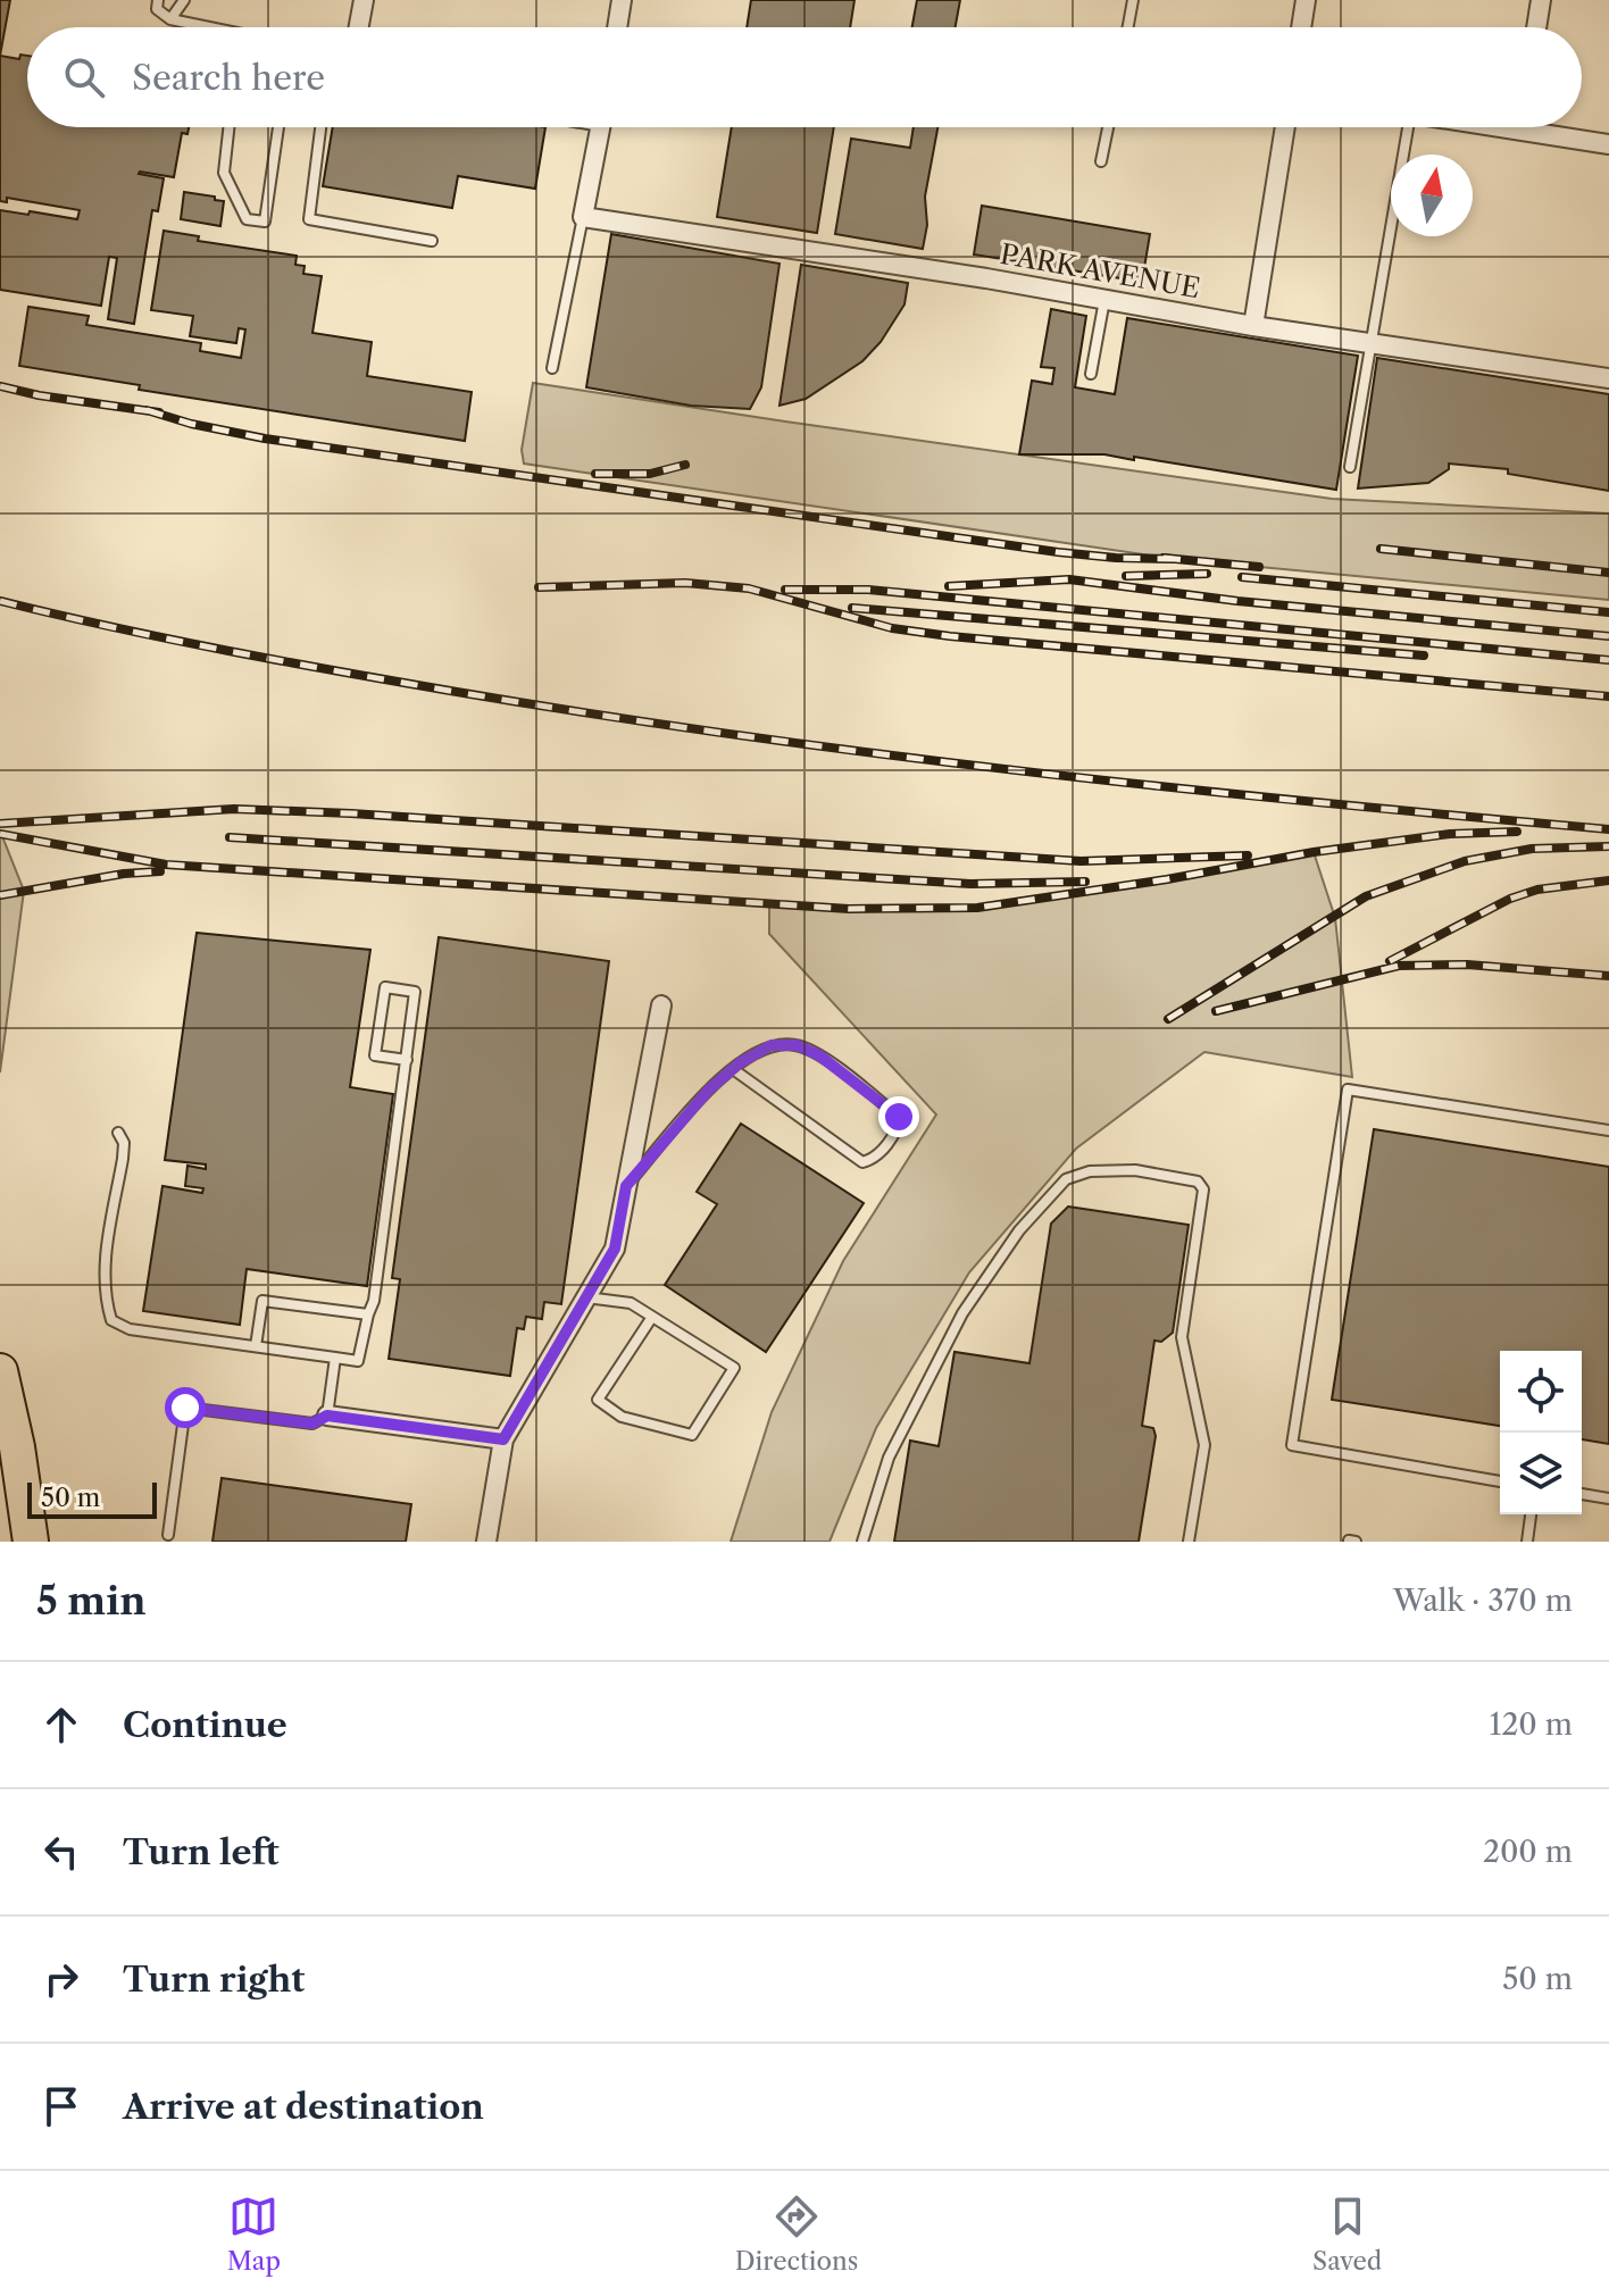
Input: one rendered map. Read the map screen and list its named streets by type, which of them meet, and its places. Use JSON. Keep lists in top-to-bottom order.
{
  "streets": {
    "street": ["PARK AVENUE"]
  },
  "scale_bar": "50 m",
  "north": "top",
  "page": {
    "search": "Search here",
    "scale": "50 m",
    "heading": ["5 min", "Walk · 370 m"],
    "list": [
      ["Continue", "120 m"],
      ["Turn left", "200 m"],
      ["Turn right", "50 m"],
      "Arrive at destination"
    ],
    "nav": ["Map", "Directions", "Saved"]
  }
}
